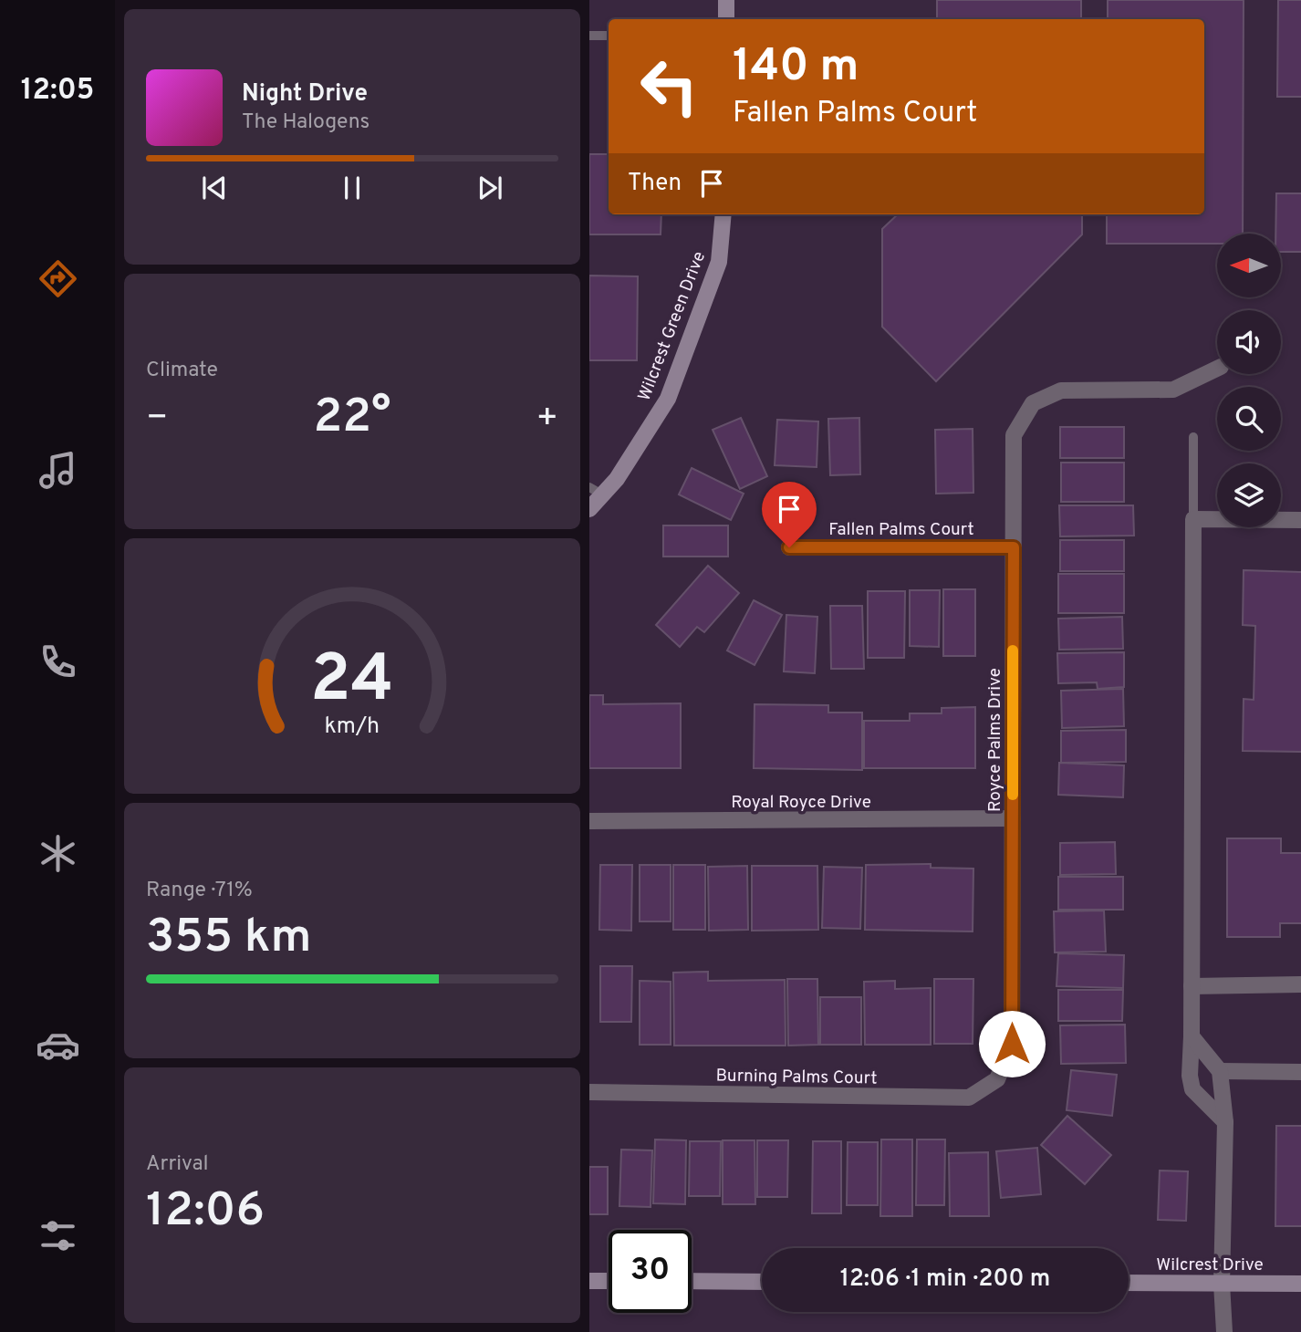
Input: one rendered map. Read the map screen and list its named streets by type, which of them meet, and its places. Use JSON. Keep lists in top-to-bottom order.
{
  "streets": {
    "street": [
      "Wilcrest Green Drive",
      "Fallen Palms Court",
      "Royce Palms Drive",
      "Royal Royce Drive",
      "Burning Palms Court",
      "Wilcrest Drive"
    ]
  },
  "crossings": [
    ["Fallen Palms Court", "Royce Palms Drive"],
    ["Royce Palms Drive", "Royal Royce Drive"],
    ["Royce Palms Drive", "Burning Palms Court"]
  ],
  "north": "left",
  "page": {
    "tabs": "12:05",
    "turn": ["140 m", "Fallen Palms Court"],
    "song": ["Night Drive", "The Halogens"],
    "then": "Then",
    "tile": [
      "Climate",
      ["Range · 71%", "355 km"],
      ["Arrival", "12:06"]
    ],
    "heat": ["−", "22°", "+"],
    "limit": "30",
    "trip": "12:06 · 1 min · 200 m",
    "gauge": ["24", "km/h"]
  }
}
